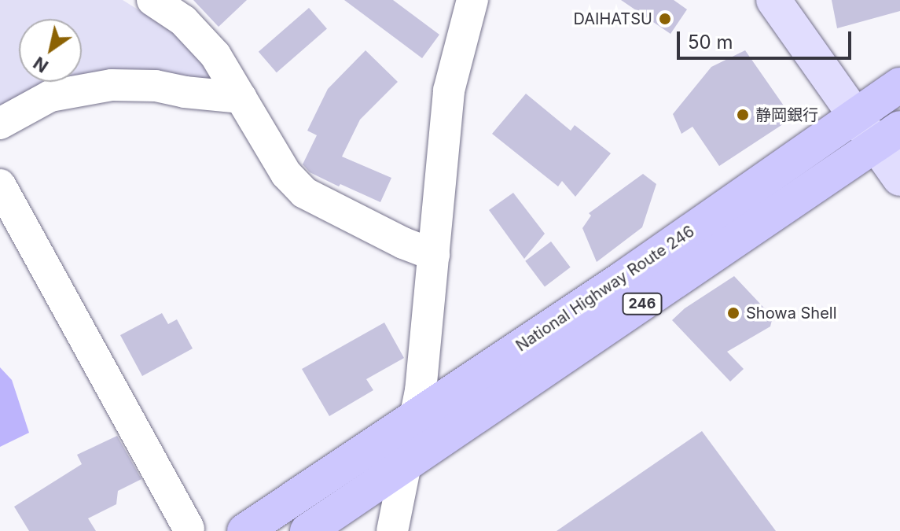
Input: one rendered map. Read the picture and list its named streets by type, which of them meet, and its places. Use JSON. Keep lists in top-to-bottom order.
{
  "streets": {
    "highway": ["National Highway Route 246", "246"]
  },
  "places": ["DAIHATSU", "静岡銀行", "Showa Shell"],
  "scale_bar": "50 m",
  "north": "bottom left"
}
